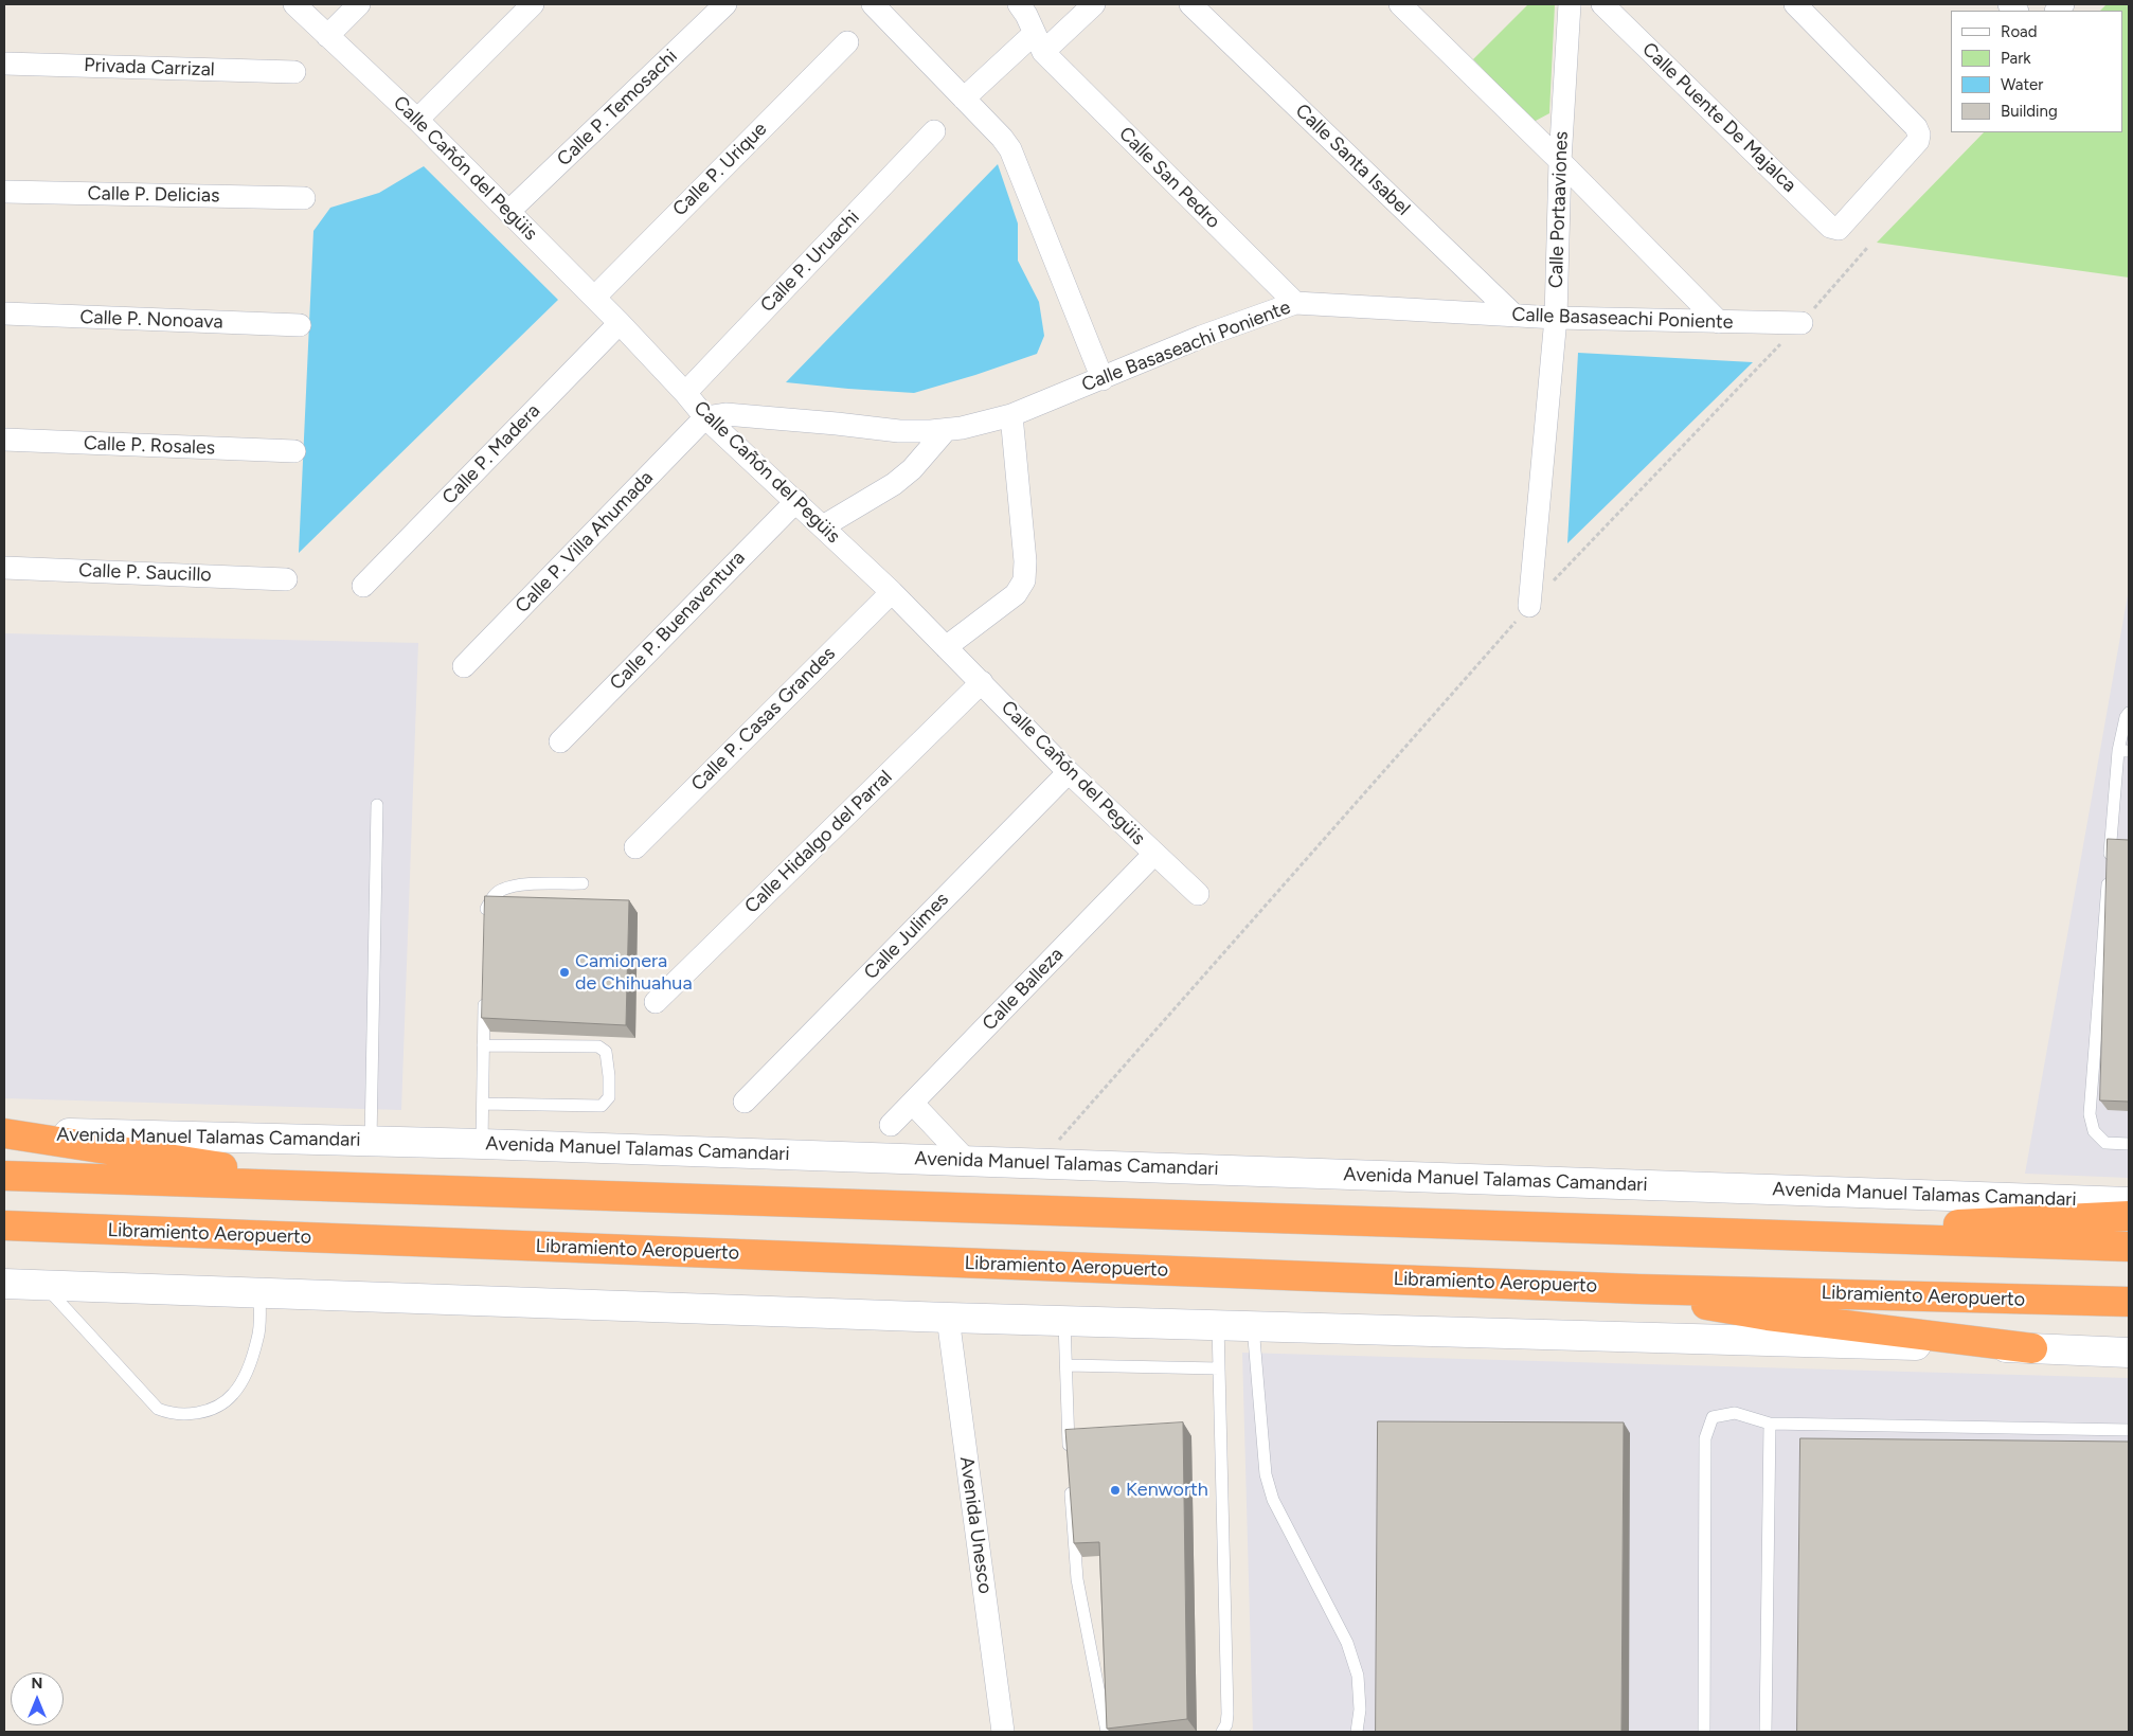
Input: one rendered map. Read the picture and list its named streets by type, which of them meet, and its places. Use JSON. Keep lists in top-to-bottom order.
{
  "streets": {
    "highway": ["Libramiento Aeropuerto"],
    "main road": ["Avenida Manuel Talamas Camandari"],
    "street": [
      "Privada Carrizal",
      "Calle P. Temosachi",
      "Calle Puente De Majalca",
      "Calle Santa Isabel",
      "Calle Cañón del Pegüis",
      "Calle P. Urique",
      "Calle San Pedro",
      "Calle P. Delicias",
      "Calle Portaaviones",
      "Calle P. Uruachi",
      "Calle Basaseachi Poniente",
      "Calle P. Nonoava",
      "Calle P. Rosales",
      "Calle P. Madera",
      "Calle P. Villa Ahumada",
      "Calle P. Saucillo",
      "Calle P. Buenaventura",
      "Calle P. Casas Grandes",
      "Calle Hidalgo del Parral",
      "Calle Julimes",
      "Calle Balleza",
      "Avenida Unesco"
    ]
  },
  "crossings": [
    ["Calle P. Temosachi", "Calle Cañón del Pegüis"],
    ["Calle Santa Isabel", "Calle Basaseachi Poniente"],
    ["Calle Cañón del Pegüis", "Calle P. Urique"],
    ["Calle Cañón del Pegüis", "Calle P. Uruachi"],
    ["Calle Cañón del Pegüis", "Calle Basaseachi Poniente"],
    ["Calle Cañón del Pegüis", "Calle P. Madera"],
    ["Calle Cañón del Pegüis", "Calle P. Villa Ahumada"],
    ["Calle Cañón del Pegüis", "Calle P. Buenaventura"],
    ["Calle Cañón del Pegüis", "Calle P. Casas Grandes"],
    ["Calle Cañón del Pegüis", "Calle Hidalgo del Parral"],
    ["Calle Cañón del Pegüis", "Calle Julimes"],
    ["Calle Cañón del Pegüis", "Calle Balleza"],
    ["Calle San Pedro", "Calle Basaseachi Poniente"],
    ["Calle Portaaviones", "Calle Basaseachi Poniente"],
    ["Calle Basaseachi Poniente", "Calle P. Villa Ahumada"]
  ],
  "places": ["Camionera de Chihuahua", "Kenworth"],
  "legend": [
    "Road",
    "Park",
    "Water",
    "Building"
  ],
  "north": "top"
}
